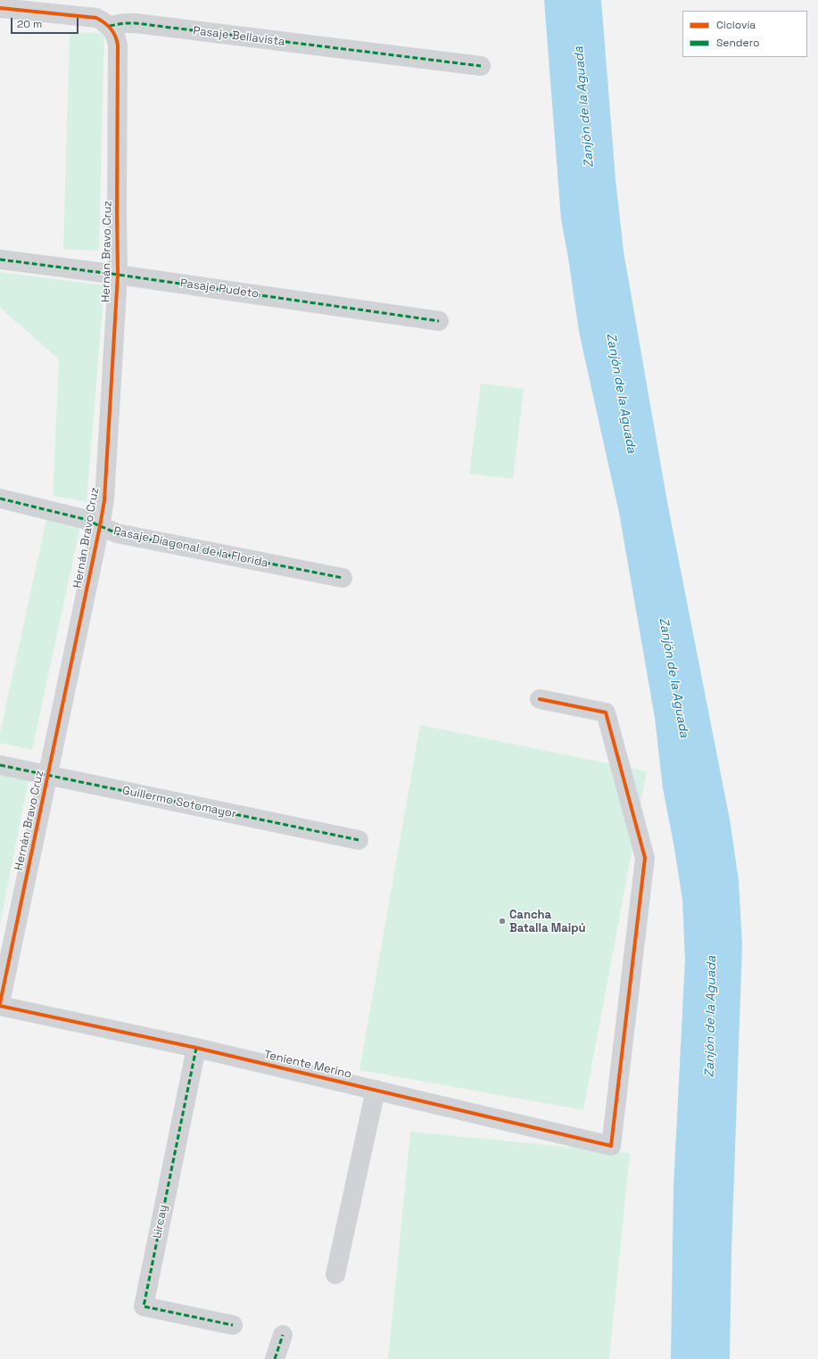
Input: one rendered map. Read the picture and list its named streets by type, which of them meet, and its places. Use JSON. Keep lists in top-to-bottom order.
{
  "streets": {
    "street": [
      "Pasaje Bellavista",
      "Hernán Bravo Cruz",
      "Pasaje Pudeto",
      "Pasaje Diagonal de la Florida",
      "Guillermo Sotomayor",
      "Teniente Merino",
      "Lircay"
    ]
  },
  "crossings": [
    ["Pasaje Bellavista", "Hernán Bravo Cruz"],
    ["Hernán Bravo Cruz", "Pasaje Pudeto"],
    ["Hernán Bravo Cruz", "Pasaje Diagonal de la Florida"],
    ["Hernán Bravo Cruz", "Guillermo Sotomayor"],
    ["Teniente Merino", "Lircay"]
  ],
  "water": ["Zanjón de la Aguada"],
  "places": ["Cancha Batalla Maipú"],
  "legend": ["Ciclovía", "Sendero"],
  "scale_bar": "20 m"
}
